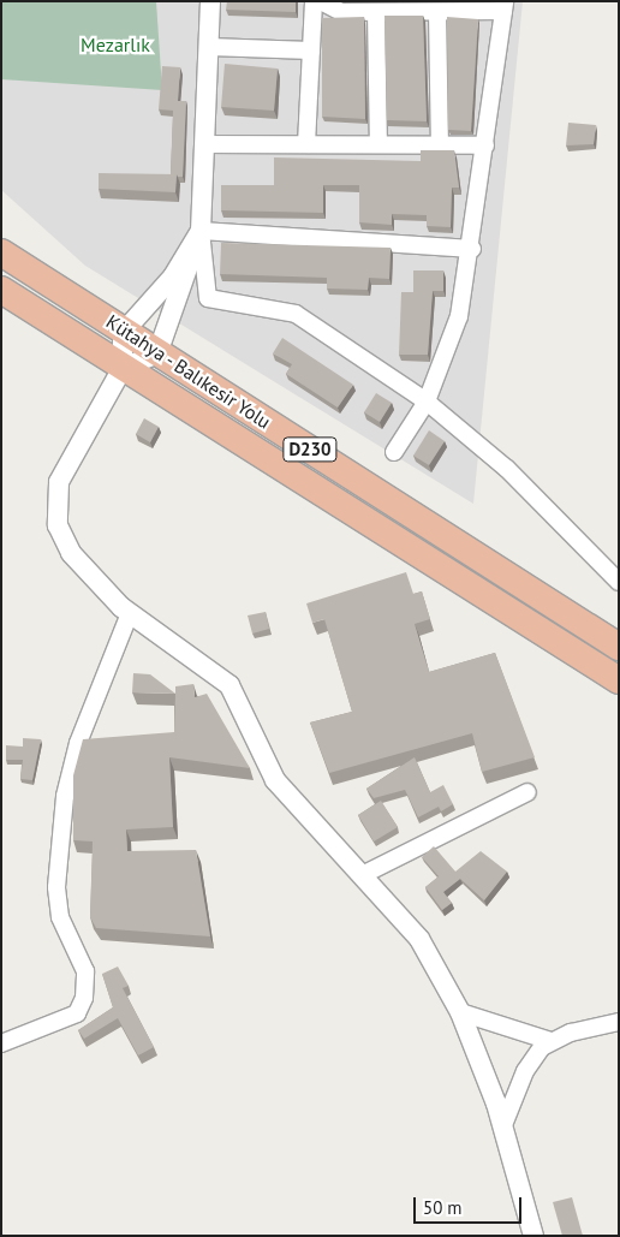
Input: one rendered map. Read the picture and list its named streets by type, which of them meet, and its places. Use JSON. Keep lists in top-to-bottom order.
{
  "streets": {
    "highway": ["Kütahya - Balıkesir Yolu", "D230"]
  },
  "parks": ["Mezarlık"],
  "scale_bar": "50 m"
}
